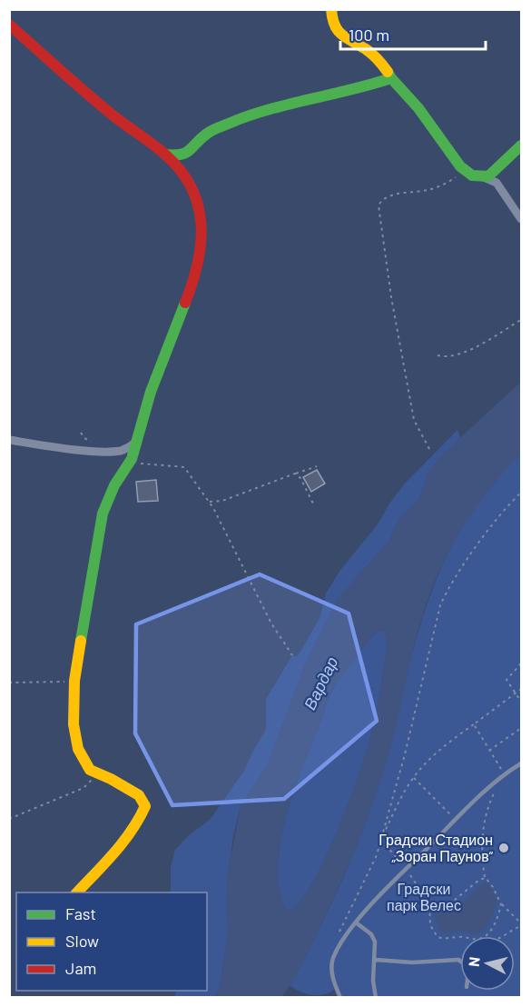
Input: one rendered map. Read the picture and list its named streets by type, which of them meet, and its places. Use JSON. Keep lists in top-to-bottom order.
{
  "water": ["Вардар"],
  "parks": ["Градски парк Велес"],
  "places": ["Градски Стадион „Зоран Паунов“"],
  "legend": ["Fast", "Slow", "Jam"],
  "scale_bar": "100 m",
  "north": "left"
}
